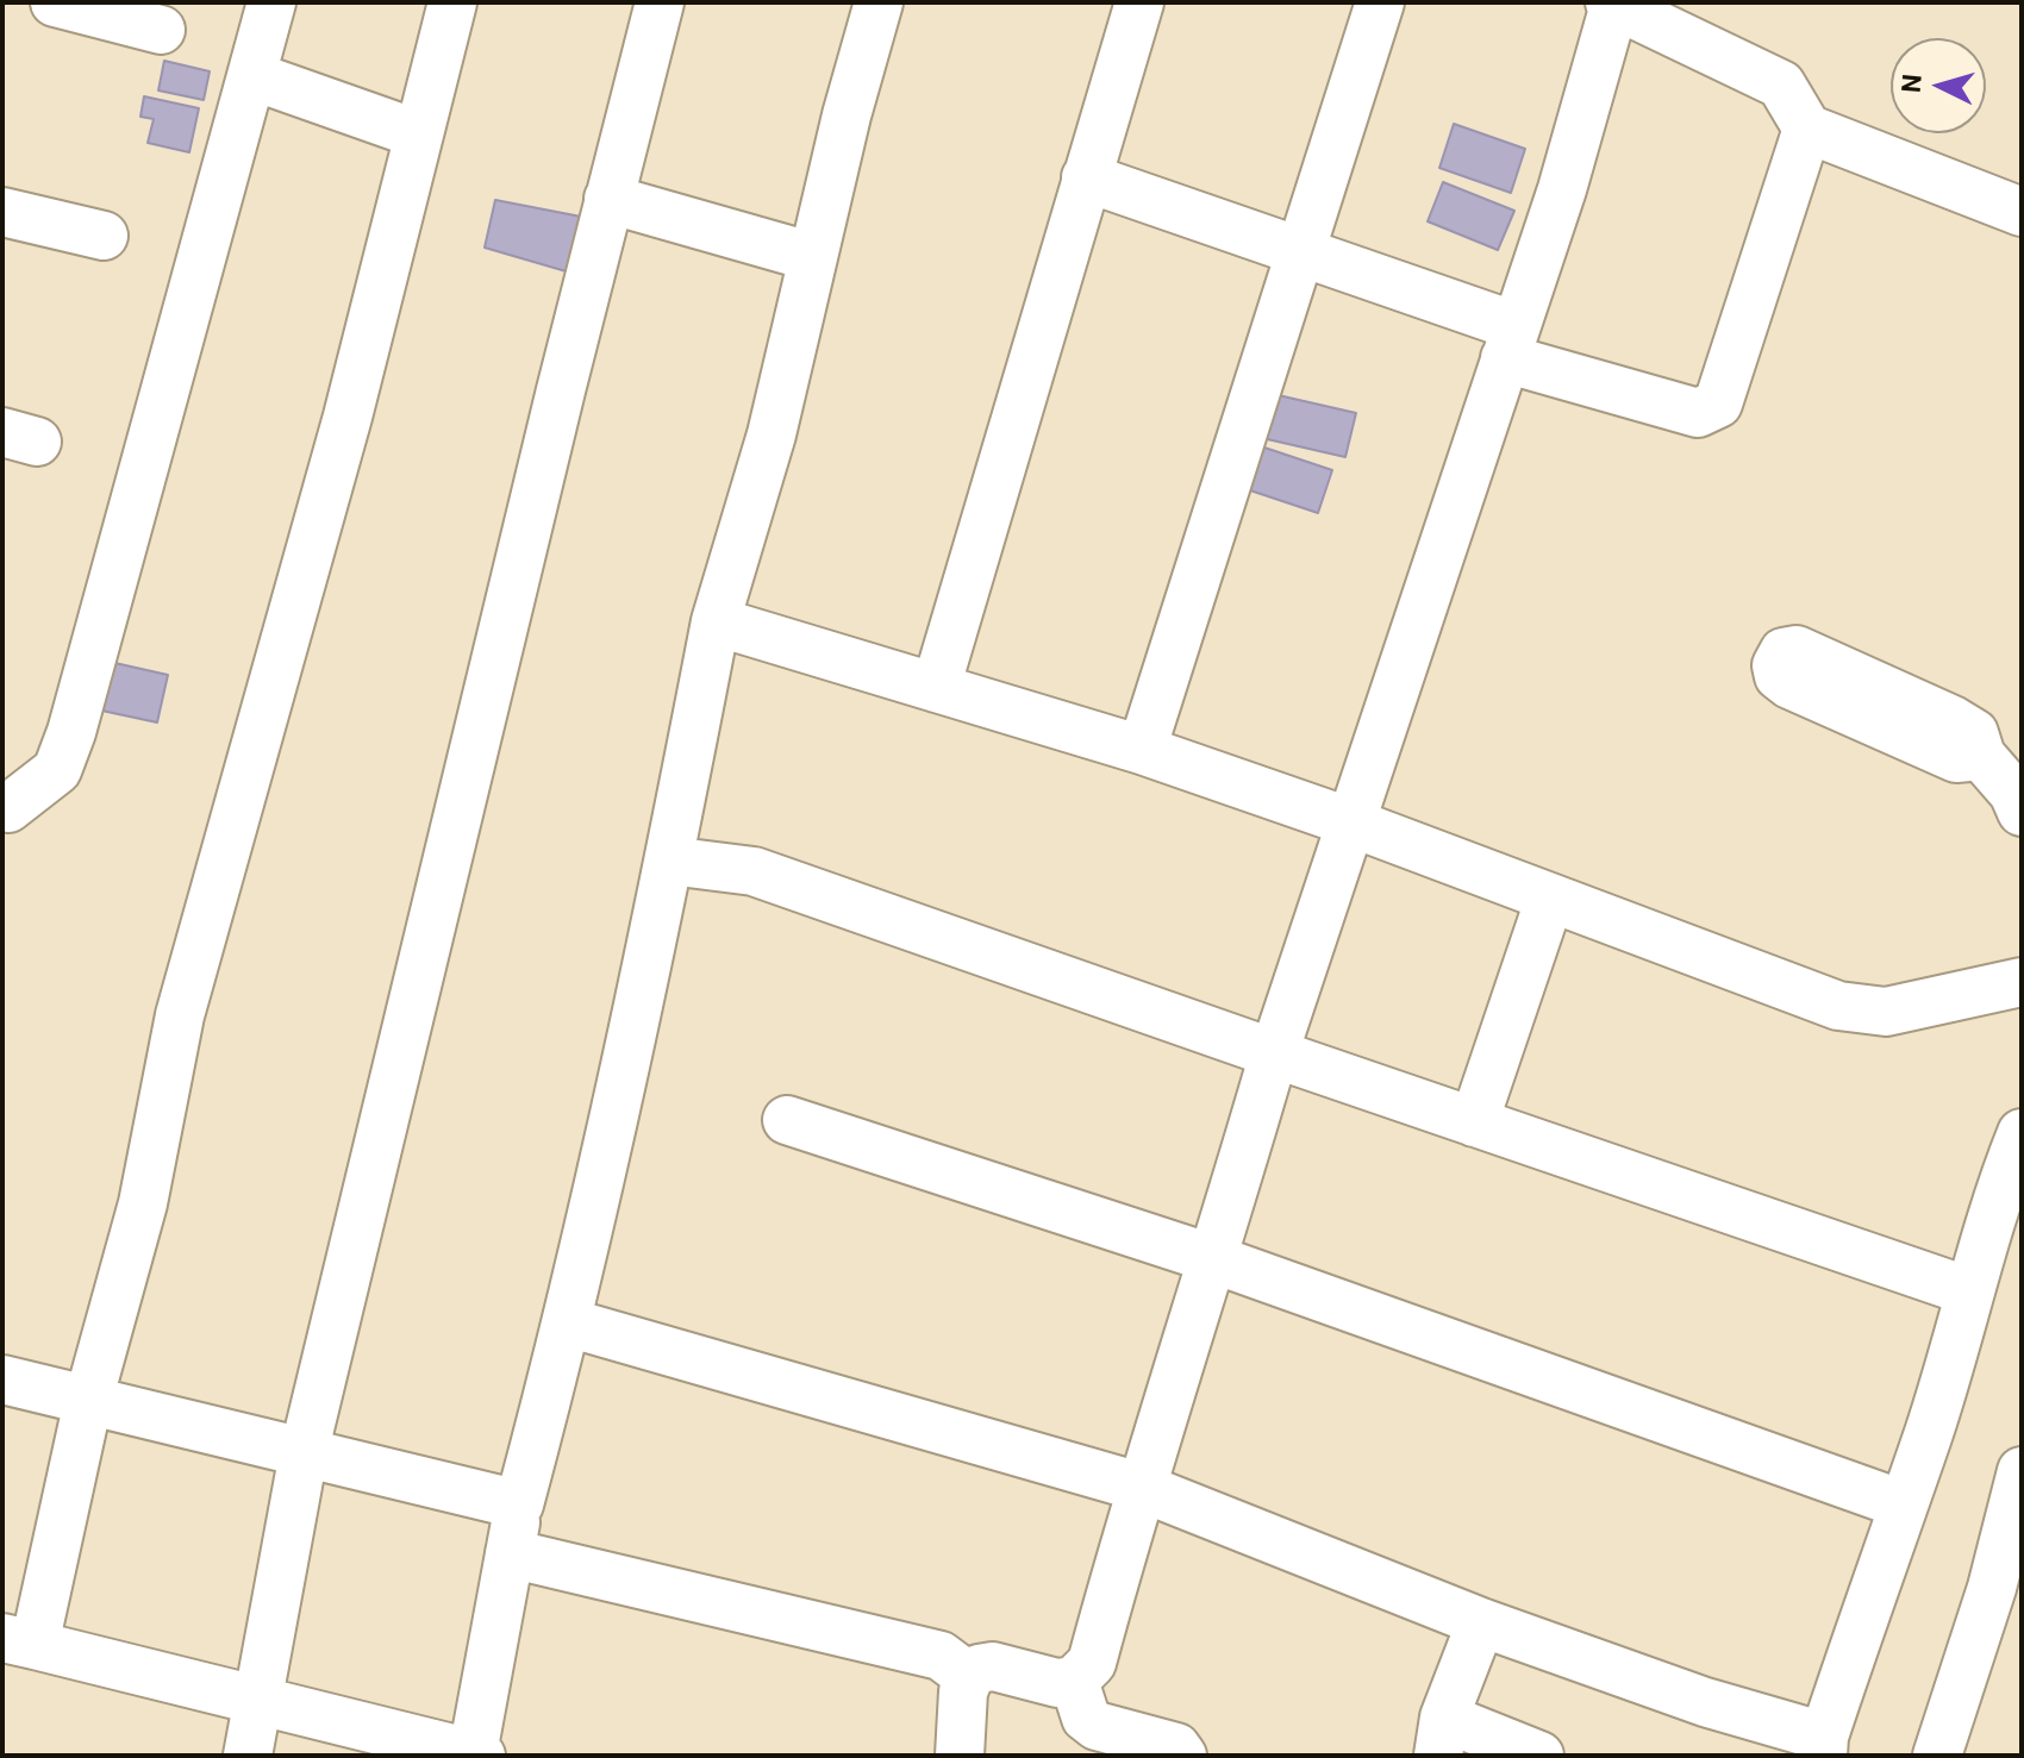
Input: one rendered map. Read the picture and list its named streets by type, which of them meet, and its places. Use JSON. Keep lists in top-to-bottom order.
{
  "north": "left"
}
